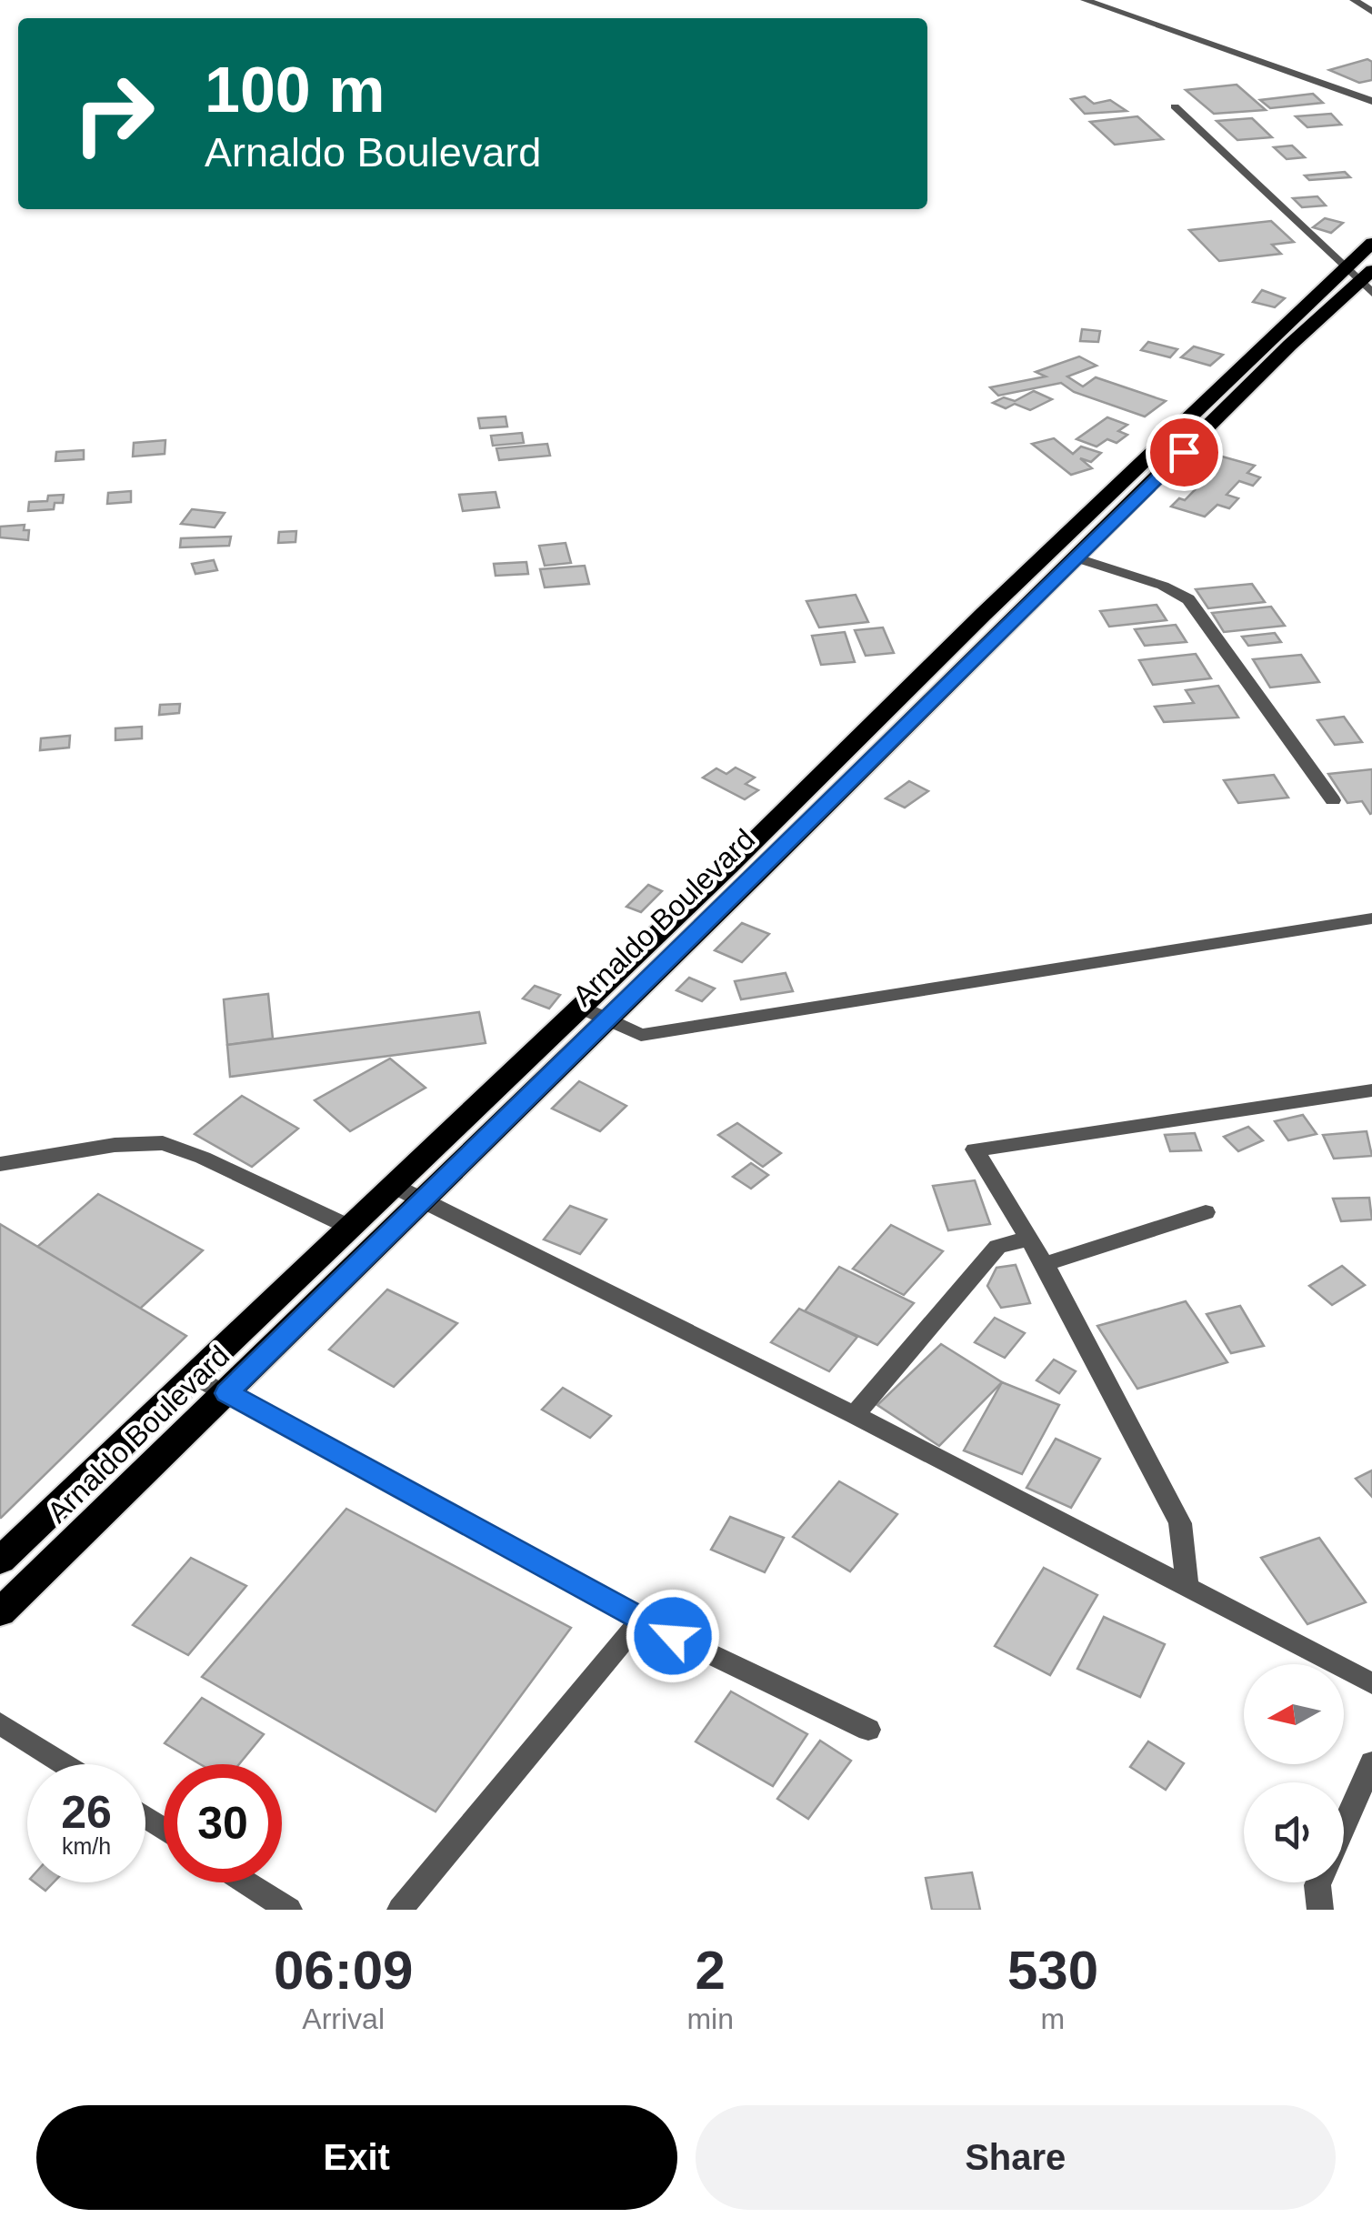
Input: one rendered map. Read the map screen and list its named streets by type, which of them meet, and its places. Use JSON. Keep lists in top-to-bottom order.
{
  "streets": {
    "highway": ["Arnaldo Boulevard"]
  },
  "north": "left",
  "page": {
    "turn": ["100 m", "Arnaldo Boulevard"],
    "speed": "26 km/h",
    "limit": "30",
    "eta": [
      "06:09",
      "Arrival",
      "2",
      "min",
      "530",
      "m"
    ],
    "buttons": ["Exit", "Share"]
  }
}
